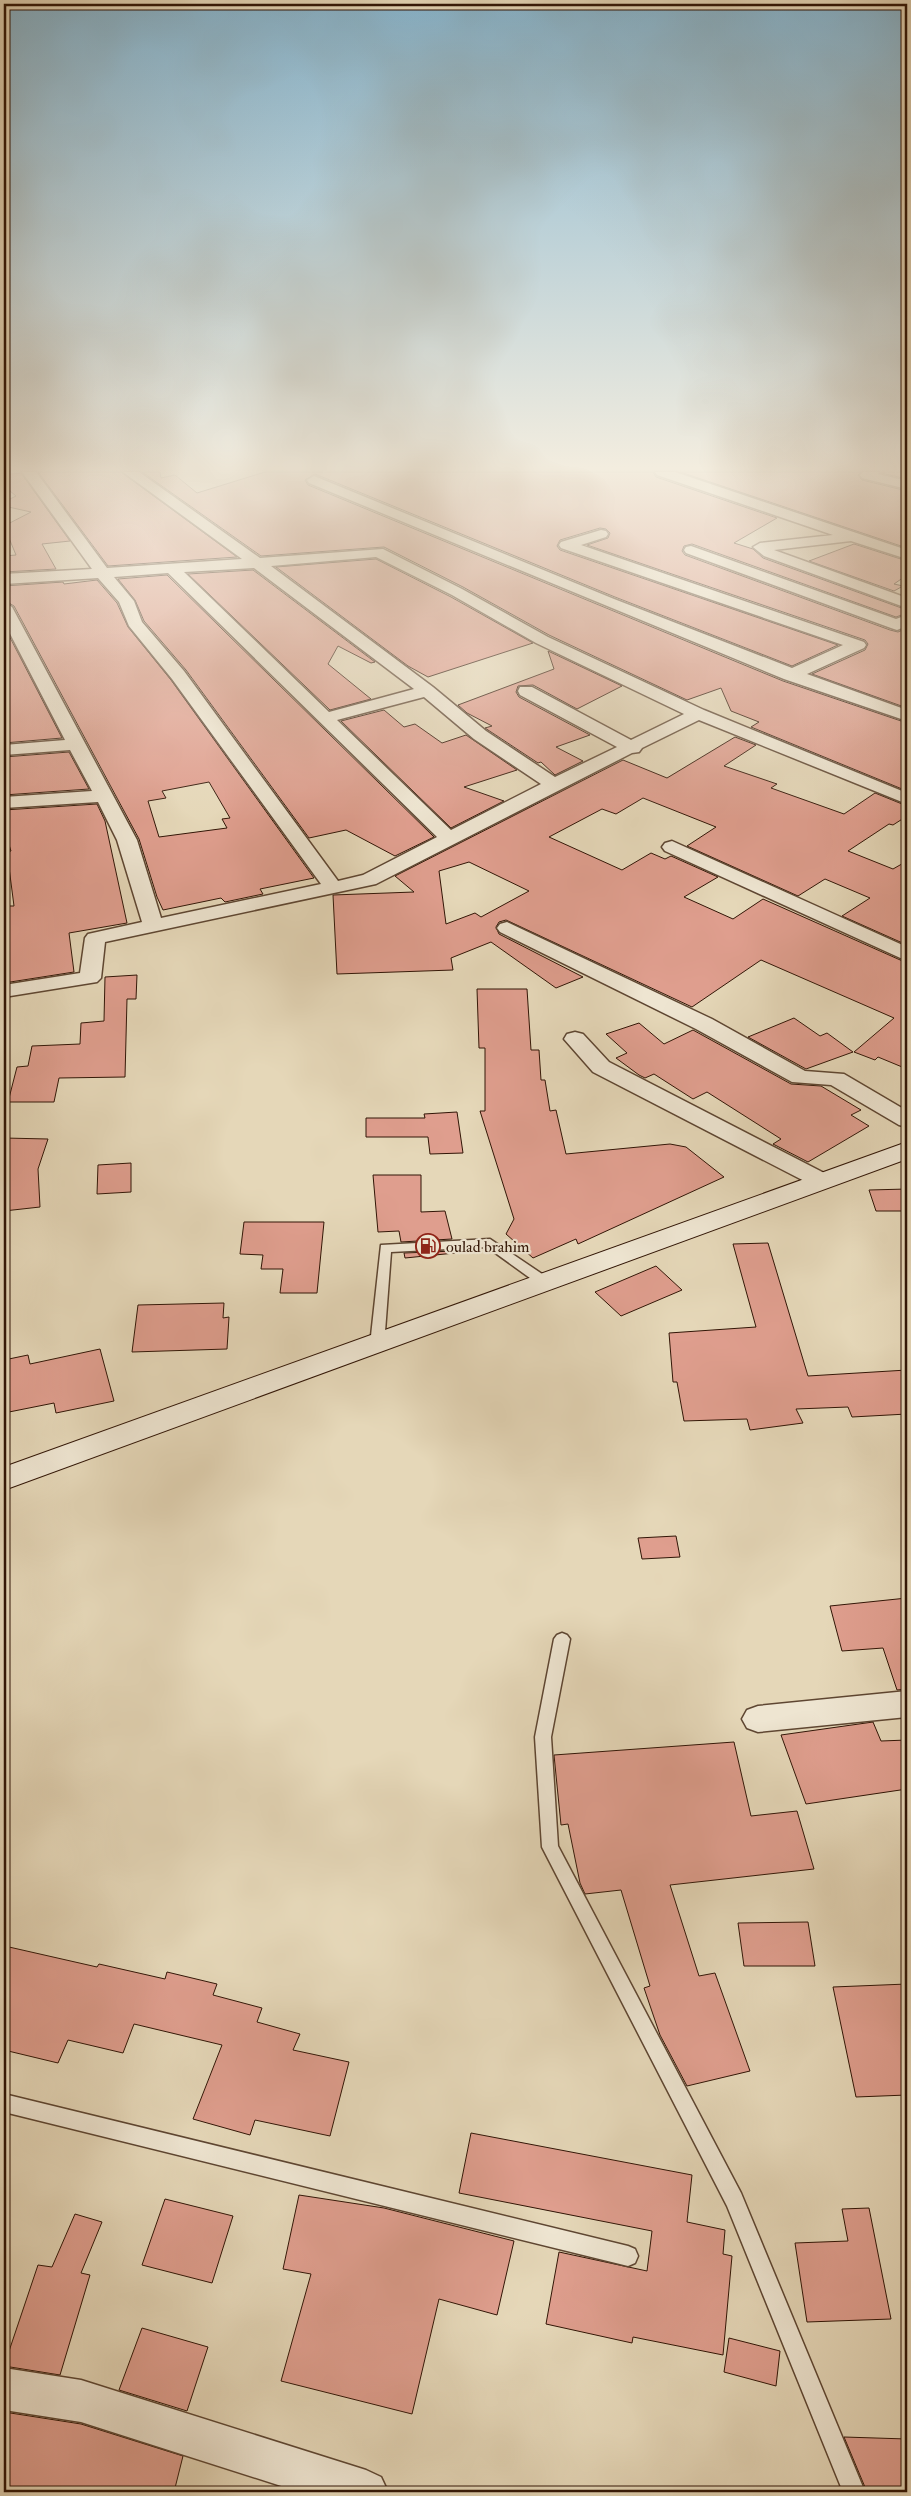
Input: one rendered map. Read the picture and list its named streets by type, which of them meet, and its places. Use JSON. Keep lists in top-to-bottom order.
{
  "places": {
    "fuel station": ["oulad brahim"]
  }
}
